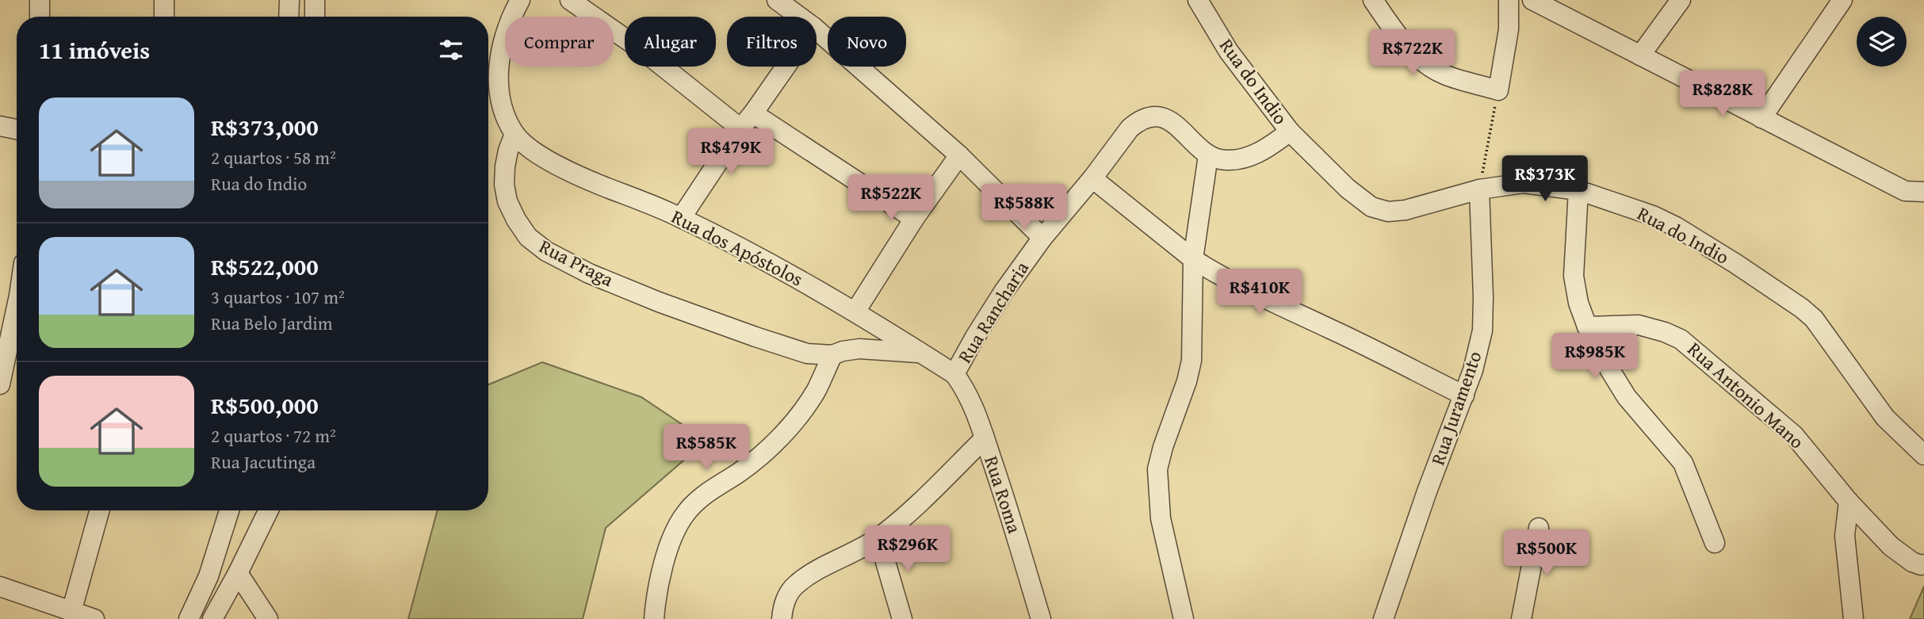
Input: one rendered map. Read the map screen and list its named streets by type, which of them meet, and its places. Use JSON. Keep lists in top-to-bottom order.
{
  "streets": {
    "street": [
      "Rua do Indio",
      "Rua dos Apóstolos",
      "Rua Praga",
      "Rua Rancharia",
      "Rua Antonio Mano",
      "Rua Juramento",
      "Rua Roma"
    ]
  },
  "crossings": [
    ["Rua do Indio", "Rua Juramento"],
    ["Rua dos Apóstolos", "Rua Praga"],
    ["Rua dos Apóstolos", "Rua Rancharia"],
    ["Rua dos Apóstolos", "Rua Roma"],
    ["Rua Rancharia", "Rua Roma"]
  ],
  "page": {
    "chip": [
      "Comprar",
      "Alugar",
      "Filtros",
      "Novo"
    ],
    "heading": "11 imóveis",
    "price": [
      "R$722K",
      "R$828K",
      "R$479K",
      "R$373K",
      "R$522K",
      "R$588K",
      "R$410K",
      "R$985K",
      "R$585K",
      "R$296K",
      "R$500K"
    ],
    "list": [
      {
        "name": "R$373,000",
        "note": "2 quartos · 58 m² · Rua do Indio"
      },
      {
        "name": "R$522,000",
        "note": "3 quartos · 107 m² · Rua Belo Jardim"
      },
      {
        "name": "R$500,000",
        "note": "2 quartos · 72 m² · Rua Jacutinga"
      }
    ]
  }
}
